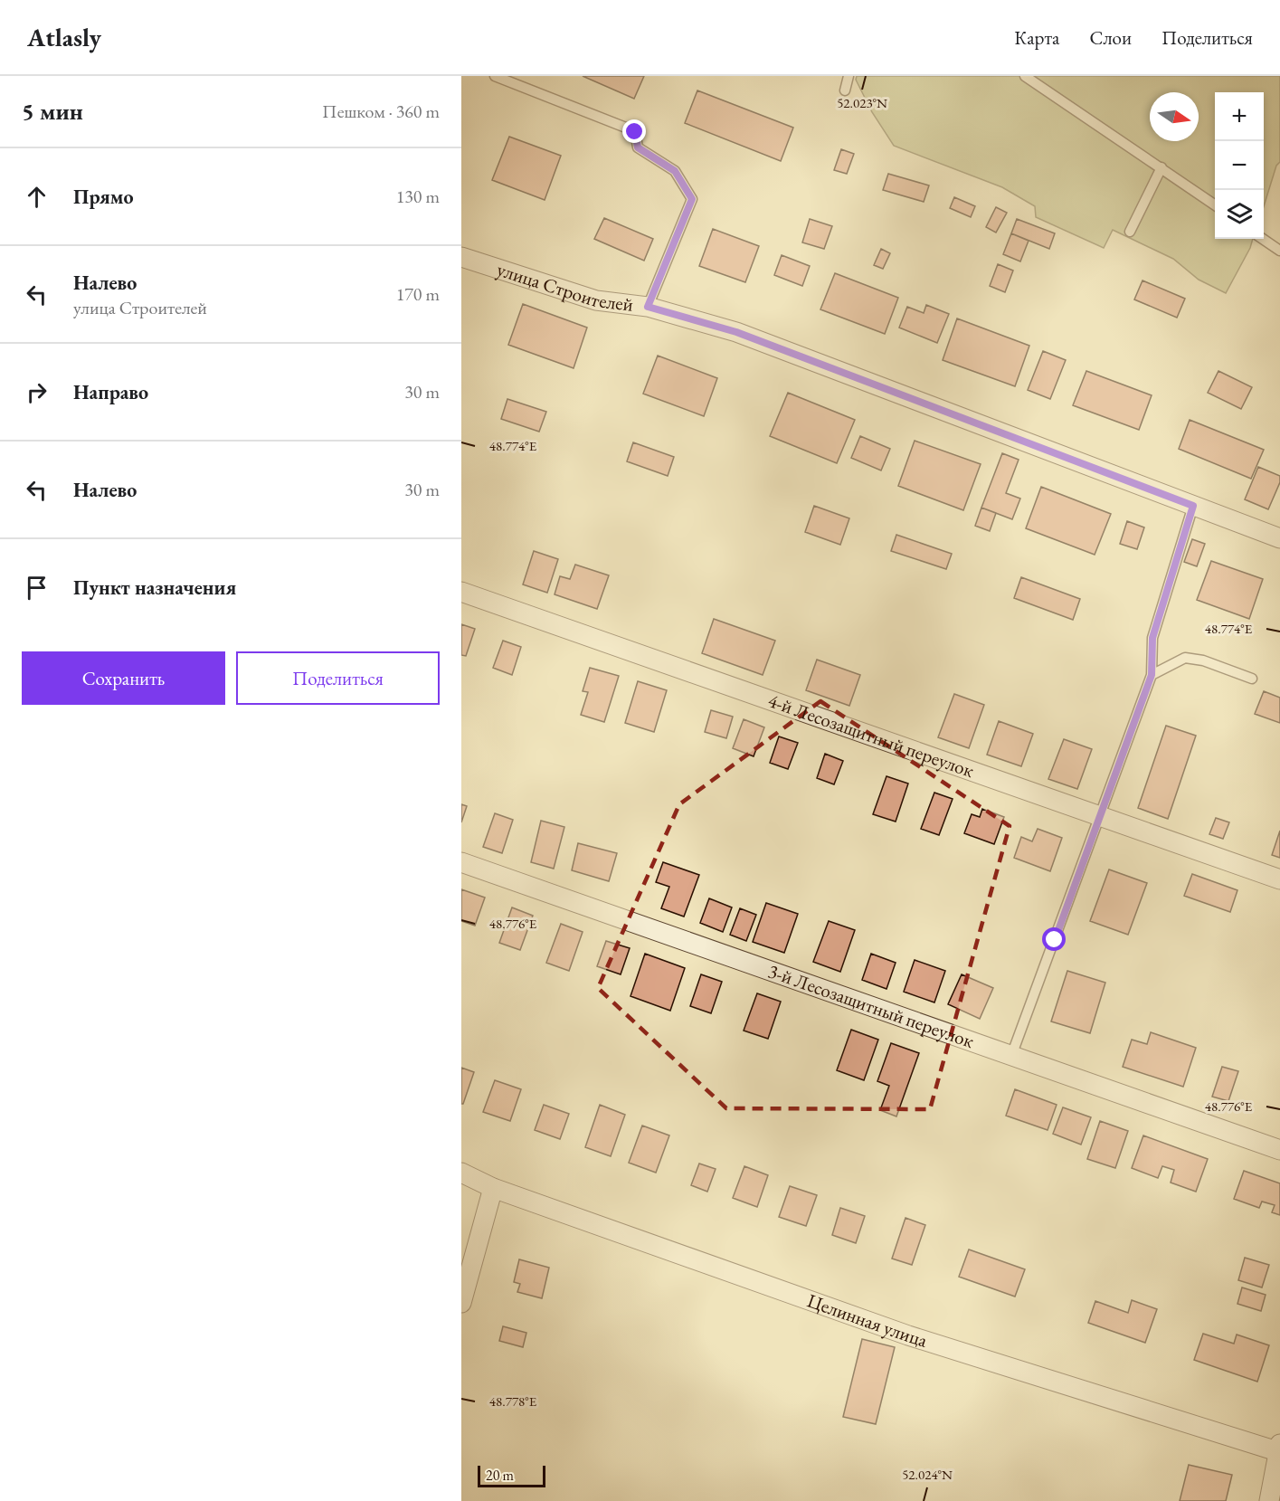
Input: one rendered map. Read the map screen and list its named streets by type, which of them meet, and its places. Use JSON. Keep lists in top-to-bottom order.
{
  "streets": {
    "street": [
      "улица Строителей",
      "4-й Лесозащитный переулок",
      "3-й Лесозащитный переулок",
      "Целинная улица"
    ]
  },
  "scale_bar": "20 m",
  "north": "right",
  "page": {
    "header": "Atlasly",
    "nav": ["Карта", "Слои", "Поделиться"],
    "heading": ["5 мин", "Пешком · 360 m"],
    "map_buttons": ["+", "−"],
    "list": [
      ["Прямо", "130 m"],
      ["Налево", "улица Строителей", "170 m"],
      ["Направо", "30 m"],
      ["Налево", "30 m"],
      "Пункт назначения"
    ],
    "buttons": ["Сохранить", "Поделиться"],
    "scale": "20 m"
  },
  "coordinates": [
    "52.023°N",
    "48.774°E",
    "48.776°E",
    "48.778°E",
    "52.024°N"
  ]
}
